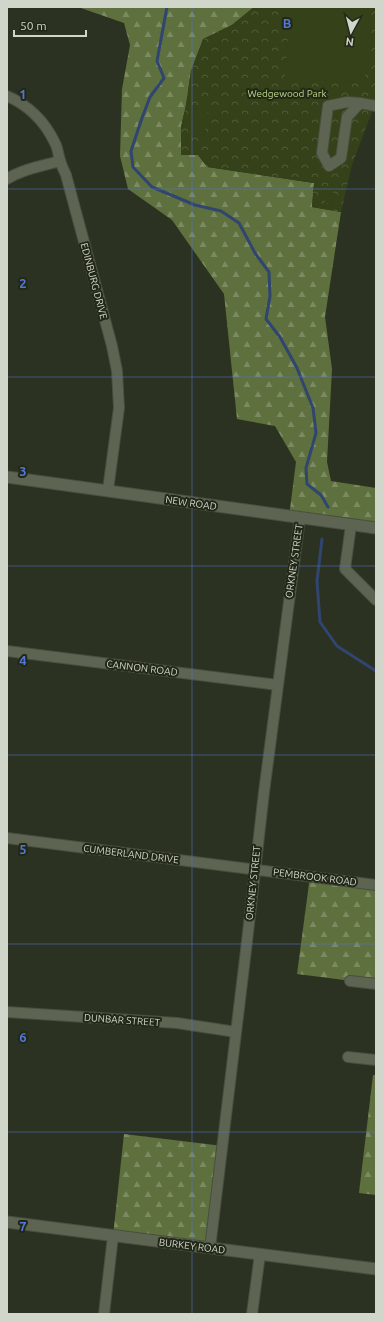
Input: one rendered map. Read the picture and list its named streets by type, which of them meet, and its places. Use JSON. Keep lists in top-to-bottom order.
{
  "streets": {
    "street": [
      "EDINBURG DRIVE",
      "NEW ROAD",
      "ORKNEY STREET",
      "CANNON ROAD",
      "CUMBERLAND DRIVE",
      "PEMBROOK ROAD",
      "DUNBAR STREET",
      "BURKEY ROAD"
    ]
  },
  "crossings": [
    ["EDINBURG DRIVE", "NEW ROAD"],
    ["NEW ROAD", "ORKNEY STREET"],
    ["ORKNEY STREET", "CANNON ROAD"],
    ["ORKNEY STREET", "CUMBERLAND DRIVE"],
    ["ORKNEY STREET", "PEMBROOK ROAD"],
    ["ORKNEY STREET", "DUNBAR STREET"],
    ["ORKNEY STREET", "BURKEY ROAD"],
    ["CUMBERLAND DRIVE", "PEMBROOK ROAD"]
  ],
  "parks": ["Wedgewood Park"],
  "scale_bar": "50 m",
  "north": "bottom",
  "grid": {
    "columns": ["B"],
    "rows": [
      "1",
      "2",
      "3",
      "4",
      "5",
      "6",
      "7"
    ]
  }
}
